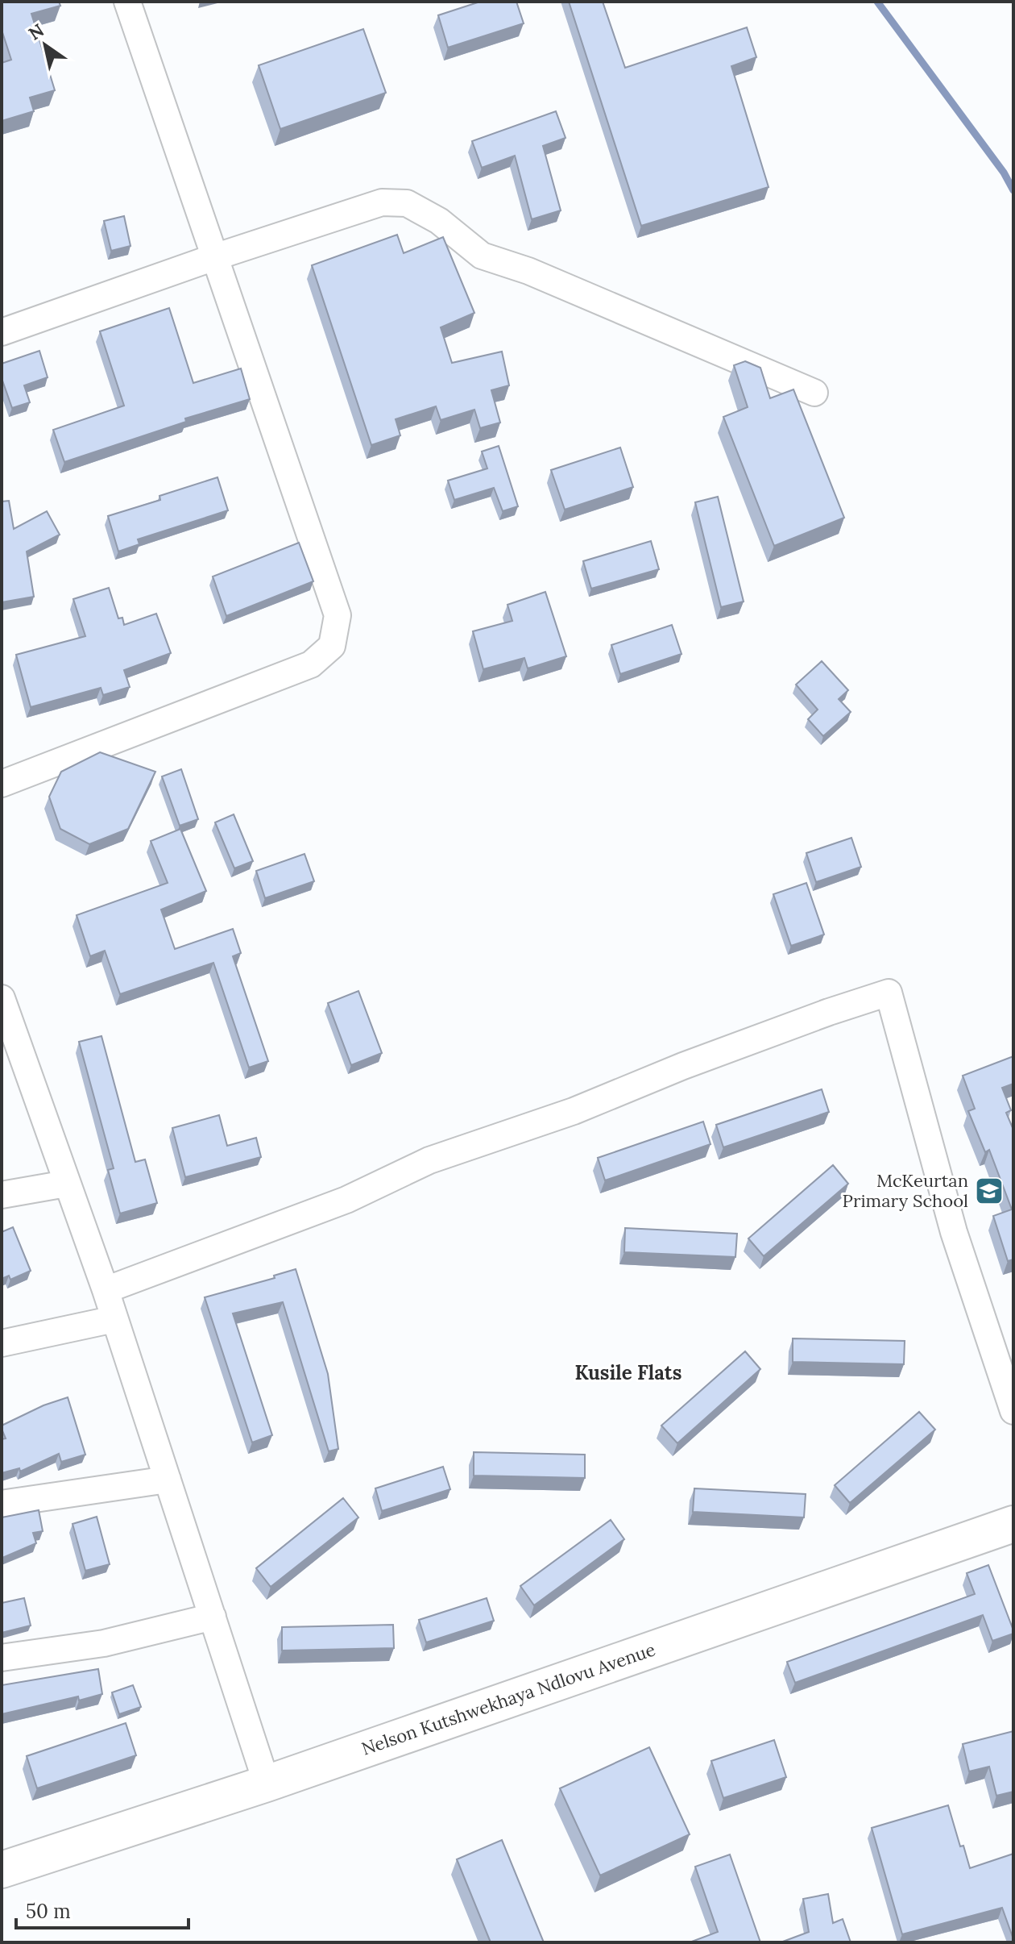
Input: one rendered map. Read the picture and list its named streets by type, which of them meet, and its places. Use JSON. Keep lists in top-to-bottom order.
{
  "streets": {
    "street": ["Nelson Kutshwekhaya Ndlovu Avenue"]
  },
  "districts": ["Kusile Flats"],
  "places": {
    "school or university": ["McKeurtan Primary School"]
  },
  "scale_bar": "50 m",
  "north": "top left"
}
